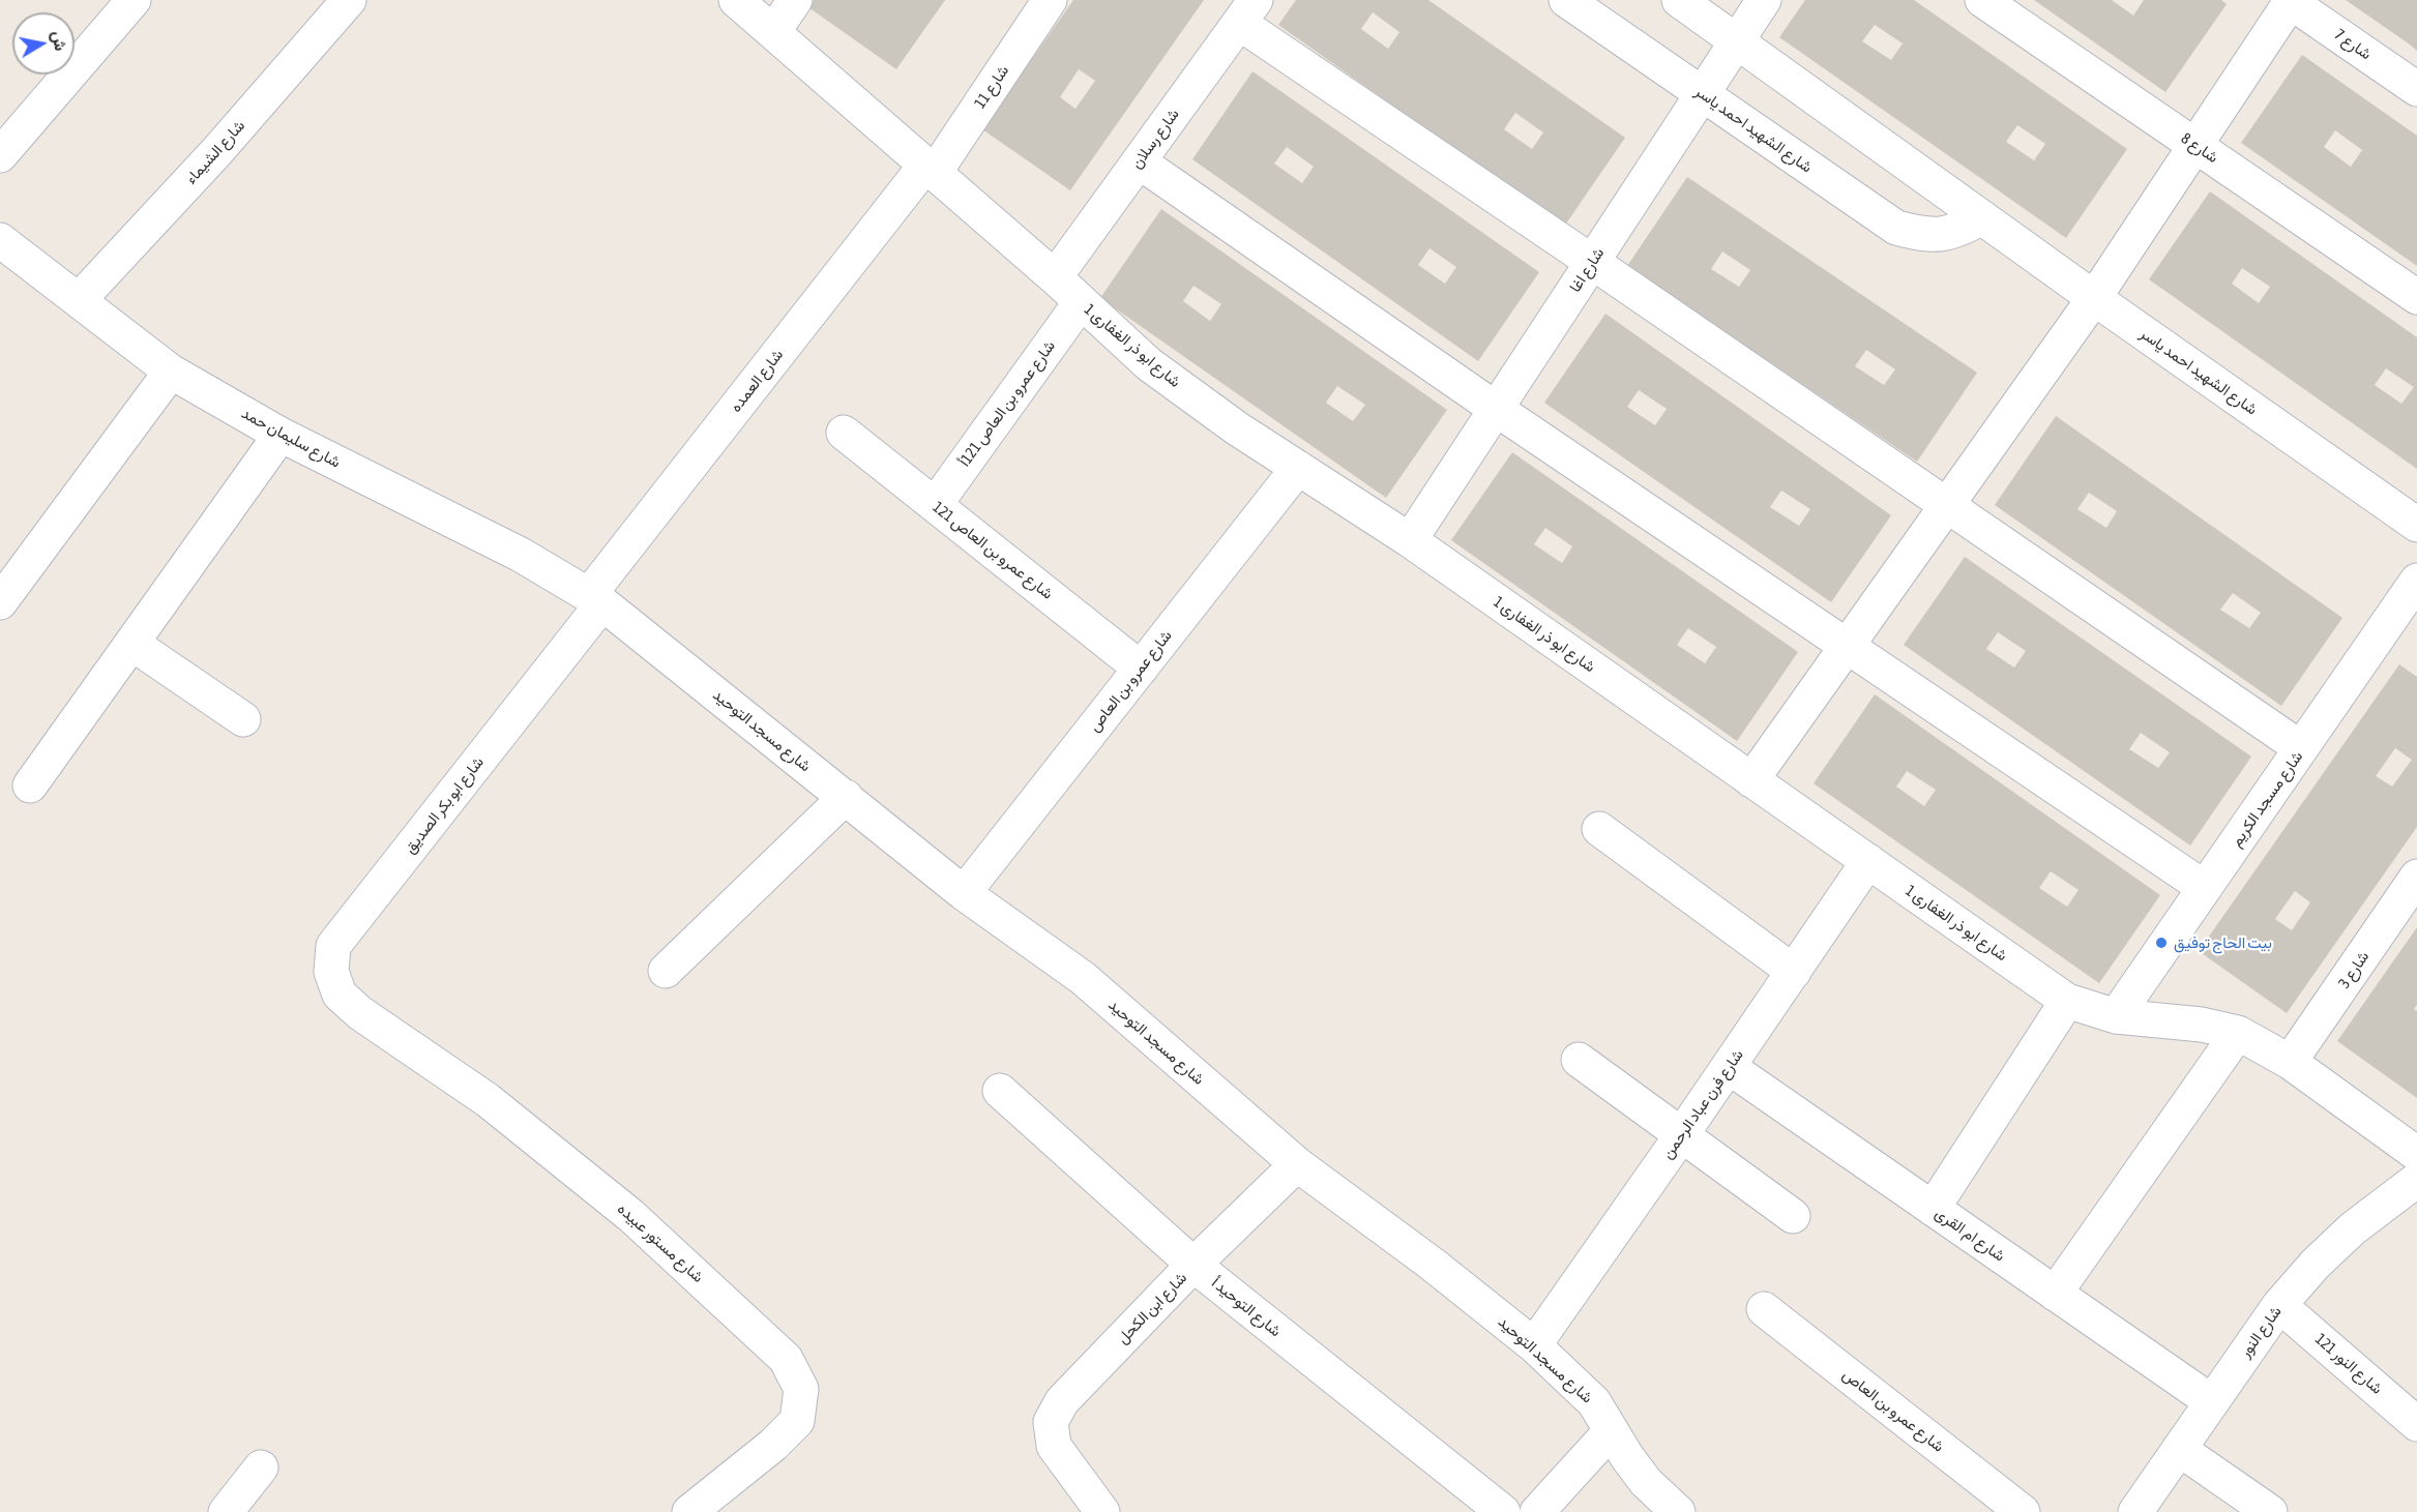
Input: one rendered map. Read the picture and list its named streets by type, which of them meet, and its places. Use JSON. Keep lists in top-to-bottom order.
{
  "streets": {
    "street": [
      "شارع 7",
      "شارع 11",
      "شارع الشهيد احمد ياسر",
      "شارع رسلان",
      "شارع 8",
      "شارع الشيماء",
      "شارع اغا",
      "شارع ابو ذر الغفارى 1",
      "شارع العمده",
      "شارع عمرو بن العاص 121أ",
      "شارع سليمان حمد",
      "شارع عمرو بن العاص 121",
      "شارع عمرو بن العاص",
      "شارع مسجد التوحيد",
      "شارع مسجد الكريم",
      "شارع ابو بكر الصديق",
      "شارع 3",
      "شارع فرن عباد الرحمن",
      "شارع ام القرى",
      "شارع مستور عبيده",
      "شارع التوحيد أ",
      "شارع ابن الكحل",
      "شارع النور",
      "شارع النور 121"
    ]
  },
  "crossings": [
    ["شارع 11", "شارع ابو ذر الغفارى 1"],
    ["شارع 11", "شارع العمده"],
    ["شارع الشهيد احمد ياسر", "شارع اغا"],
    ["شارع رسلان", "شارع ابو ذر الغفارى 1"],
    ["شارع الشيماء", "شارع سليمان حمد"],
    ["شارع اغا", "شارع ابو ذر الغفارى 1"],
    ["شارع ابو ذر الغفارى 1", "شارع العمده"],
    ["شارع ابو ذر الغفارى 1", "شارع عمرو بن العاص 121أ"],
    ["شارع ابو ذر الغفارى 1", "شارع عمرو بن العاص"],
    ["شارع ابو ذر الغفارى 1", "شارع مسجد الكريم"],
    ["شارع ابو ذر الغفارى 1", "شارع 3"],
    ["شارع ابو ذر الغفارى 1", "شارع فرن عباد الرحمن"],
    ["شارع العمده", "شارع سليمان حمد"],
    ["شارع العمده", "شارع مسجد التوحيد"],
    ["شارع العمده", "شارع ابو بكر الصديق"],
    ["شارع عمرو بن العاص 121أ", "شارع عمرو بن العاص 121"],
    ["شارع سليمان حمد", "شارع مسجد التوحيد"],
    ["شارع سليمان حمد", "شارع ابو بكر الصديق"],
    ["شارع عمرو بن العاص 121", "شارع عمرو بن العاص"],
    ["شارع عمرو بن العاص", "شارع مسجد التوحيد"],
    ["شارع مسجد التوحيد", "شارع ابو بكر الصديق"],
    ["شارع مسجد التوحيد", "شارع فرن عباد الرحمن"],
    ["شارع مسجد التوحيد", "شارع ابن الكحل"],
    ["شارع ابو بكر الصديق", "شارع مستور عبيده"],
    ["شارع فرن عباد الرحمن", "شارع ام القرى"],
    ["شارع ام القرى", "شارع النور"],
    ["شارع التوحيد أ", "شارع ابن الكحل"],
    ["شارع النور", "شارع النور 121"]
  ],
  "places": ["بيت الحاج توفيق"],
  "north": "right"
}
